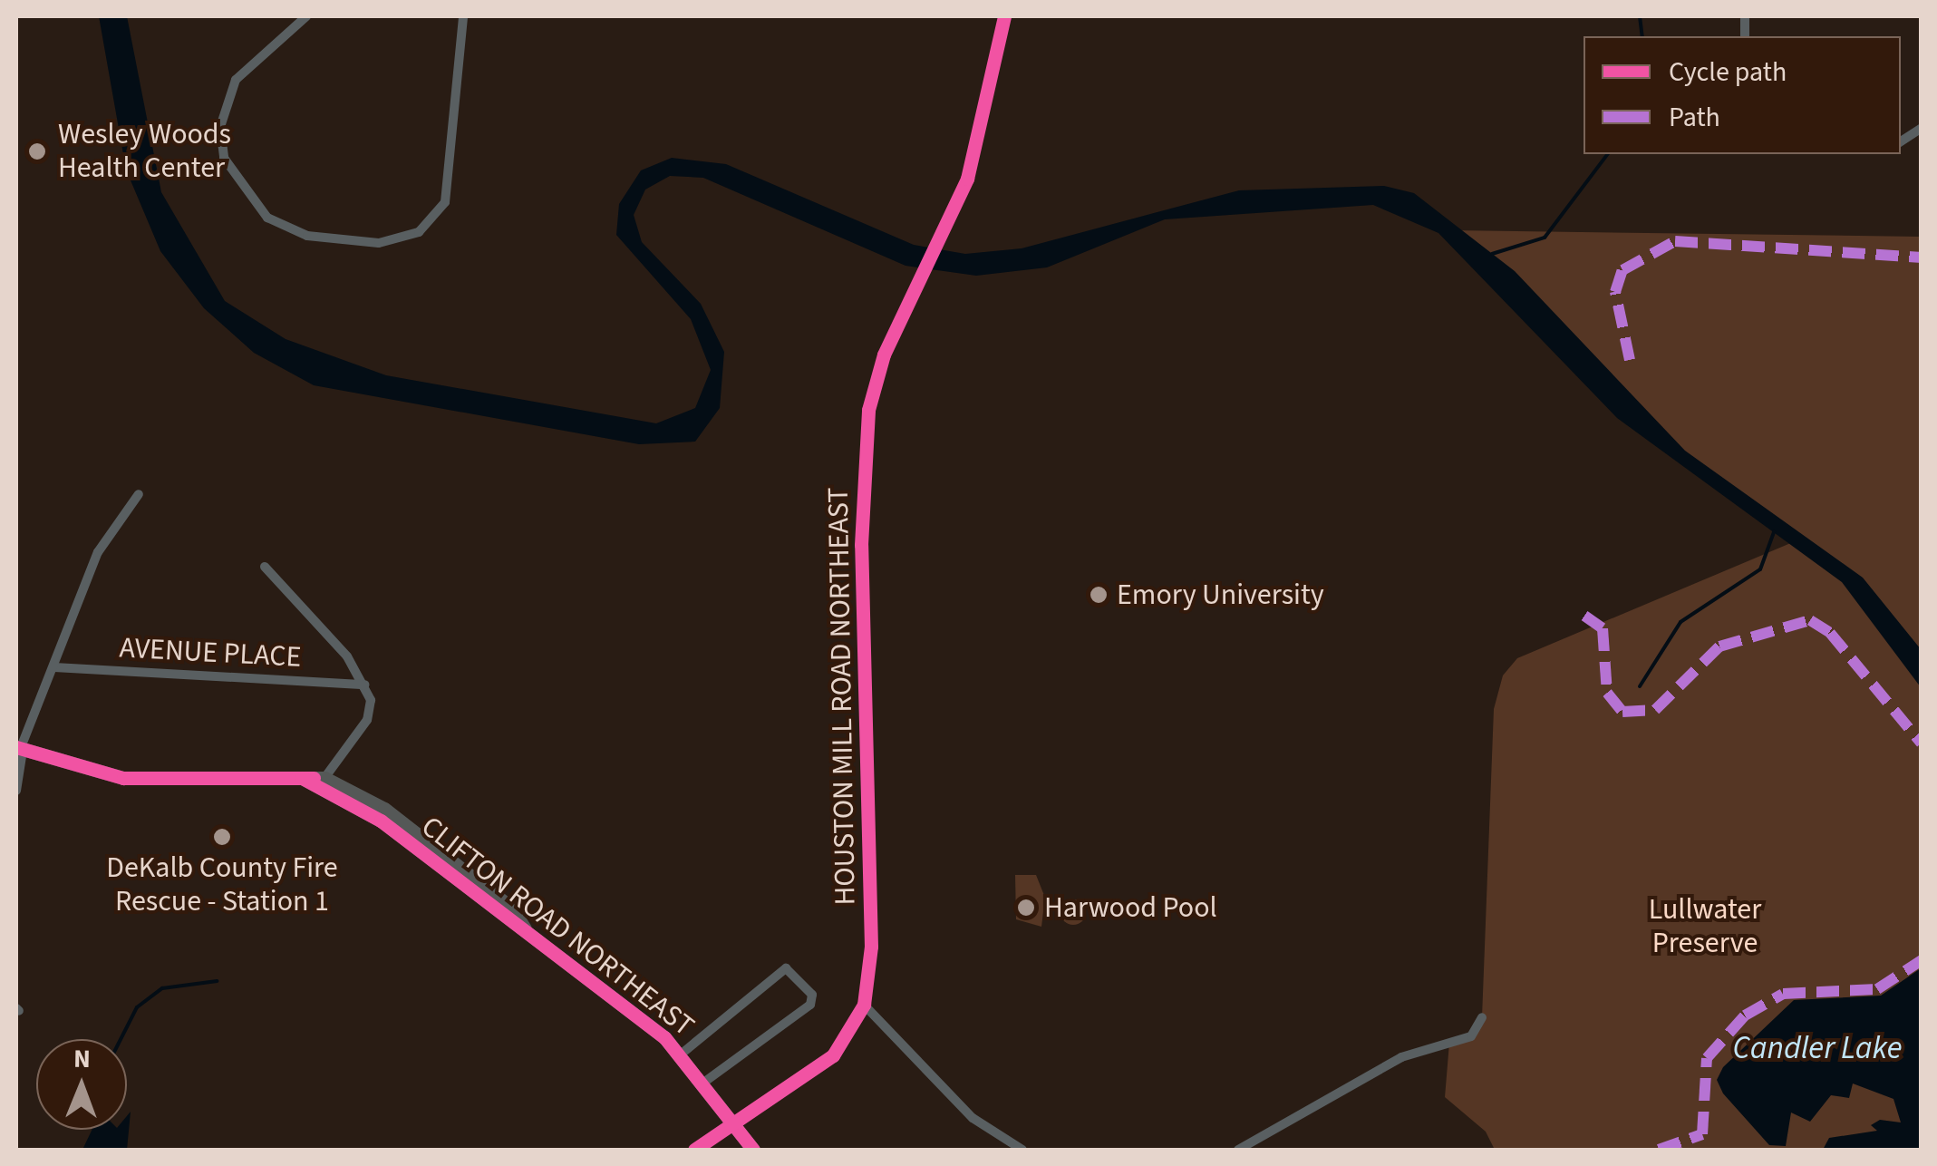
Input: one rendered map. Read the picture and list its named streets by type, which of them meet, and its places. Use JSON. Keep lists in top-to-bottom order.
{
  "streets": {
    "main road": ["CLIFTON ROAD NORTHEAST"],
    "street": ["AVENUE PLACE", "HOUSTON MILL ROAD NORTHEAST"]
  },
  "crossings": [
    ["HOUSTON MILL ROAD NORTHEAST", "CLIFTON ROAD NORTHEAST"]
  ],
  "water": ["Candler Lake"],
  "parks": ["Lullwater Preserve"],
  "places": [
    "Wesley Woods Health Center",
    "Emory University",
    "DeKalb County Fire Rescue - Station 1",
    "Harwood Pool"
  ],
  "legend": ["Cycle path", "Path"],
  "north": "top"
}
